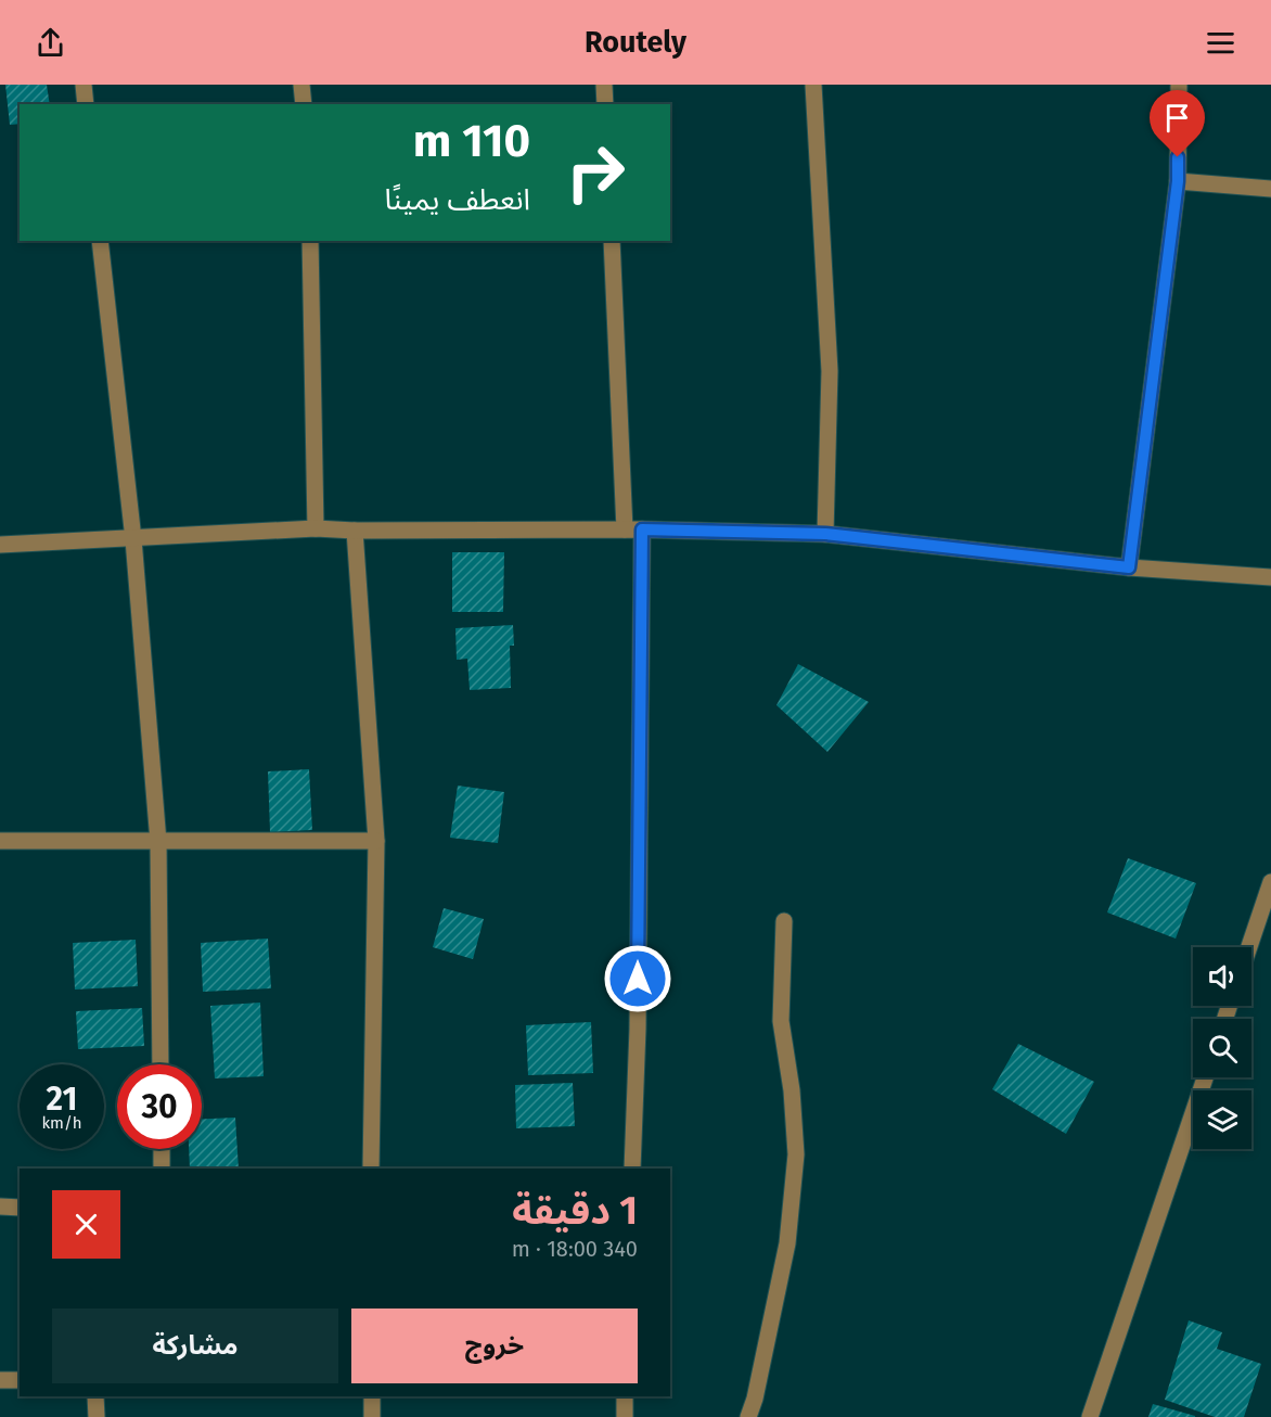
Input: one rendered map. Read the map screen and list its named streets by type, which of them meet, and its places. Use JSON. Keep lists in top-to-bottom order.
{
  "page": {
    "header": "Routely",
    "turn": ["110 m", "انعطف يمينًا"],
    "speed": "21 km/h",
    "limit": "30",
    "heading": ["1 دقيقة", "340 m · 18:00"],
    "buttons": ["خروج", "مشاركة"]
  }
}
